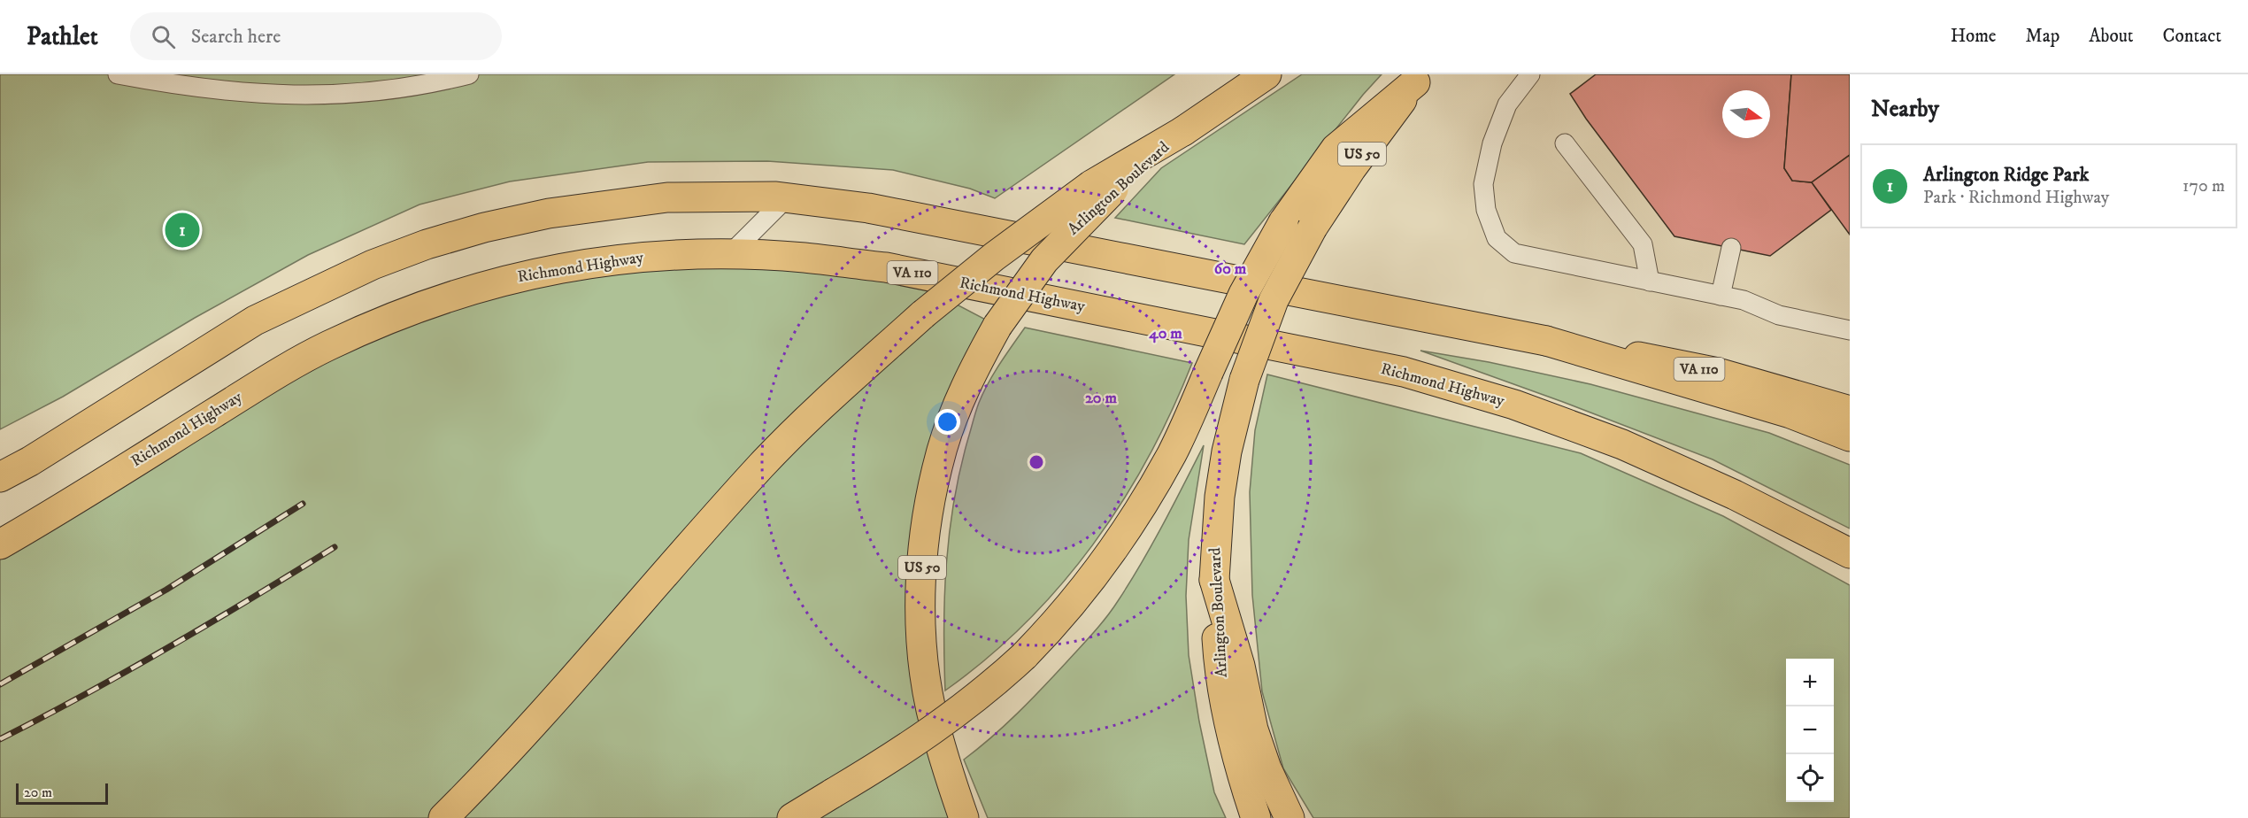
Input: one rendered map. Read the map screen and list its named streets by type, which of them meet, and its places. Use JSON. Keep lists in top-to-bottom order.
{
  "streets": {
    "main road": [
      "US 50",
      "Arlington Boulevard",
      "Richmond Highway",
      "VA 110"
    ]
  },
  "scale_bar": "20 m",
  "north": "right",
  "page": {
    "header": "Pathlet",
    "search": "Search here",
    "nav": [
      "Home",
      "Map",
      "About",
      "Contact"
    ],
    "heading": "Nearby",
    "list": [
      {
        "mark": "1",
        "name": "Arlington Ridge Park",
        "note": "Park · Richmond Highway",
        "value": "170 m"
      }
    ],
    "pins": "1",
    "map_buttons": ["+", "−"],
    "scale": "20 m"
  },
  "rings": ["60 m", "40 m", "20 m"]
}
